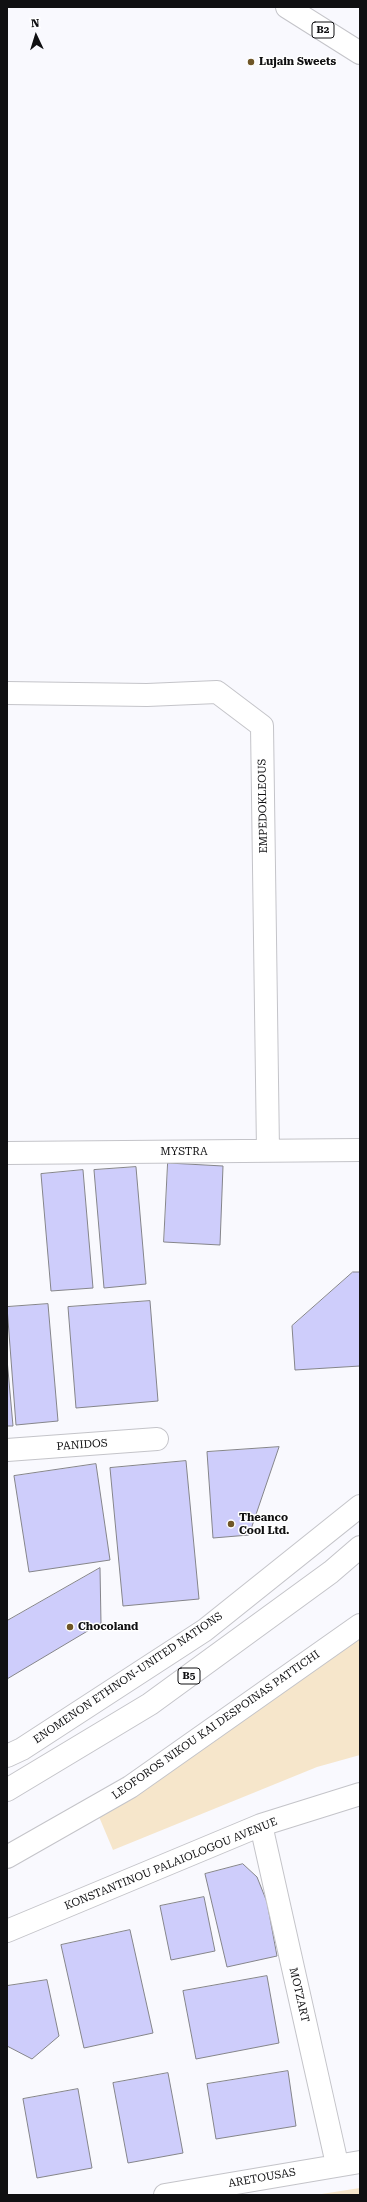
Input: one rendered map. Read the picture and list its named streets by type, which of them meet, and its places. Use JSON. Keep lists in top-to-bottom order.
{
  "streets": {
    "main road": [
      "B2",
      "EMPEDOKLEOUS",
      "MYSTRA",
      "PANIDOS",
      "B5",
      "ENOMENON ETHNON-UNITED NATIONS",
      "LEOFOROS NIKOU KAI DESPOINAS PATTICHI",
      "KONSTANTINOU PALAIOLOGOU AVENUE",
      "MOTZART",
      "ARETOUSAS"
    ]
  },
  "crossings": [
    ["EMPEDOKLEOUS", "MYSTRA"],
    ["KONSTANTINOU PALAIOLOGOU AVENUE", "MOTZART"],
    ["MOTZART", "ARETOUSAS"]
  ],
  "places": ["Lujain Sweets", "Theanco Cool Ltd.", "Chocoland"],
  "north": "top"
}
